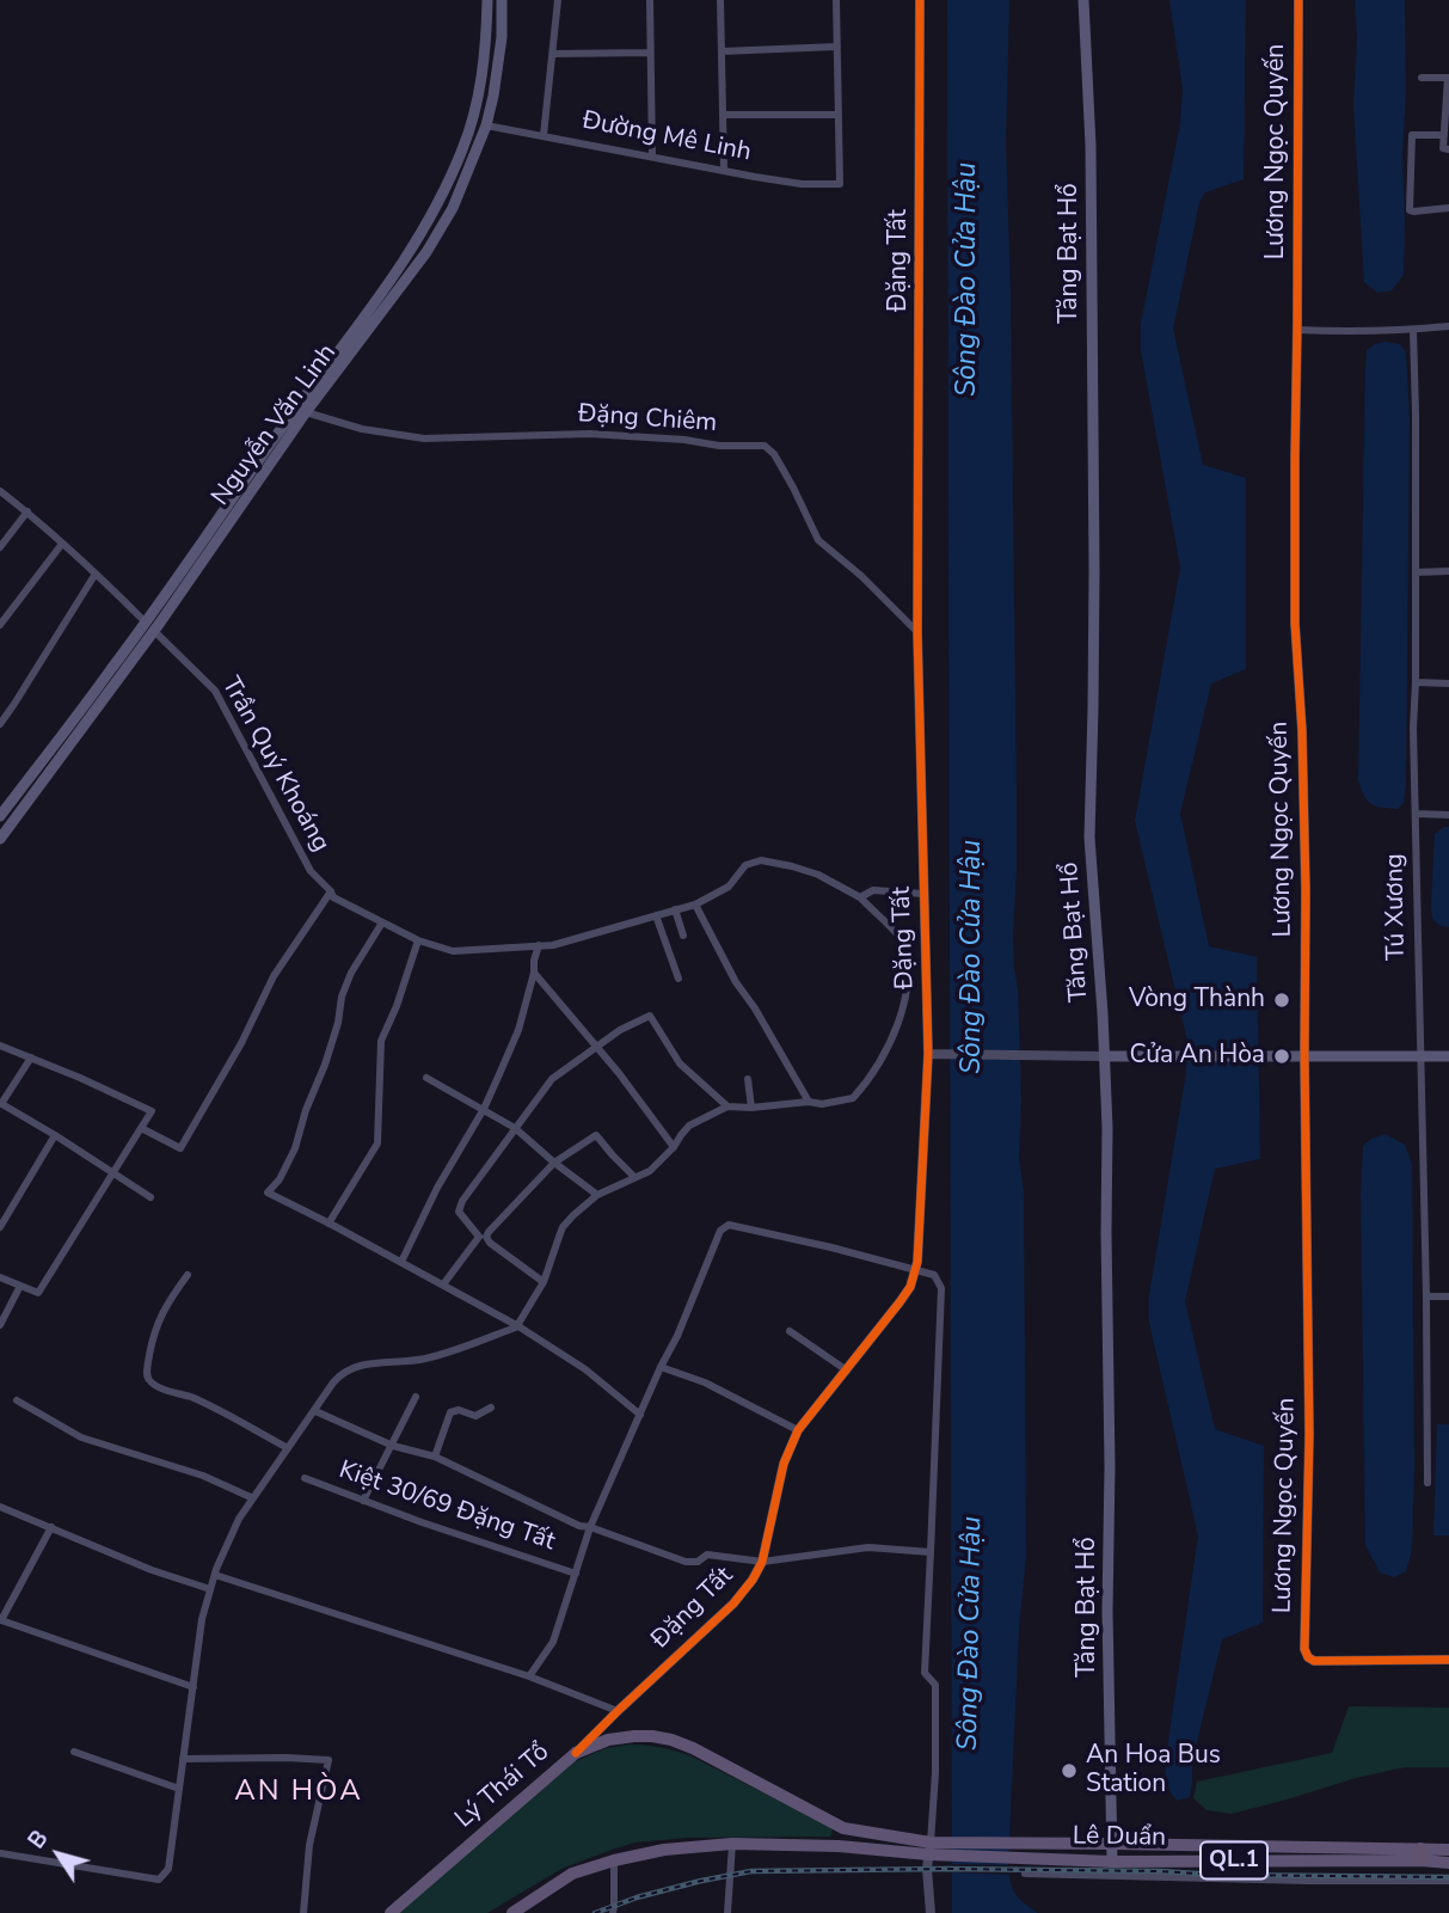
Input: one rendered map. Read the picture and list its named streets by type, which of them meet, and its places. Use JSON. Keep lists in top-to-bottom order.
{
  "streets": {
    "main road": [
      "Tăng Bạt Hổ",
      "Nguyễn Văn Linh",
      "Lý Thái Tổ",
      "Lê Duẩn",
      "QL.1"
    ],
    "street": [
      "Đường Mê Linh",
      "Lương Ngọc Quyến",
      "Đặng Tất",
      "Đặng Chiêm",
      "Trần Quý Khoáng",
      "Tú Xương",
      "Kiệt 30/69 Đặng Tất"
    ]
  },
  "crossings": [
    ["Đường Mê Linh", "Nguyễn Văn Linh"],
    ["Tăng Bạt Hổ", "Lê Duẩn"],
    ["Đặng Tất", "Đặng Chiêm"],
    ["Đặng Tất", "Lý Thái Tổ"],
    ["Đặng Chiêm", "Nguyễn Văn Linh"],
    ["Nguyễn Văn Linh", "Trần Quý Khoáng"],
    ["Lý Thái Tổ", "Lê Duẩn"],
    ["Lê Duẩn", "QL.1"]
  ],
  "districts": ["AN HÒA"],
  "water": ["Sông Đào Cửa Hậu"],
  "places": ["Vòng Thành", "Cửa An Hòa", "An Hoa Bus Station"],
  "north": "top left"
}
